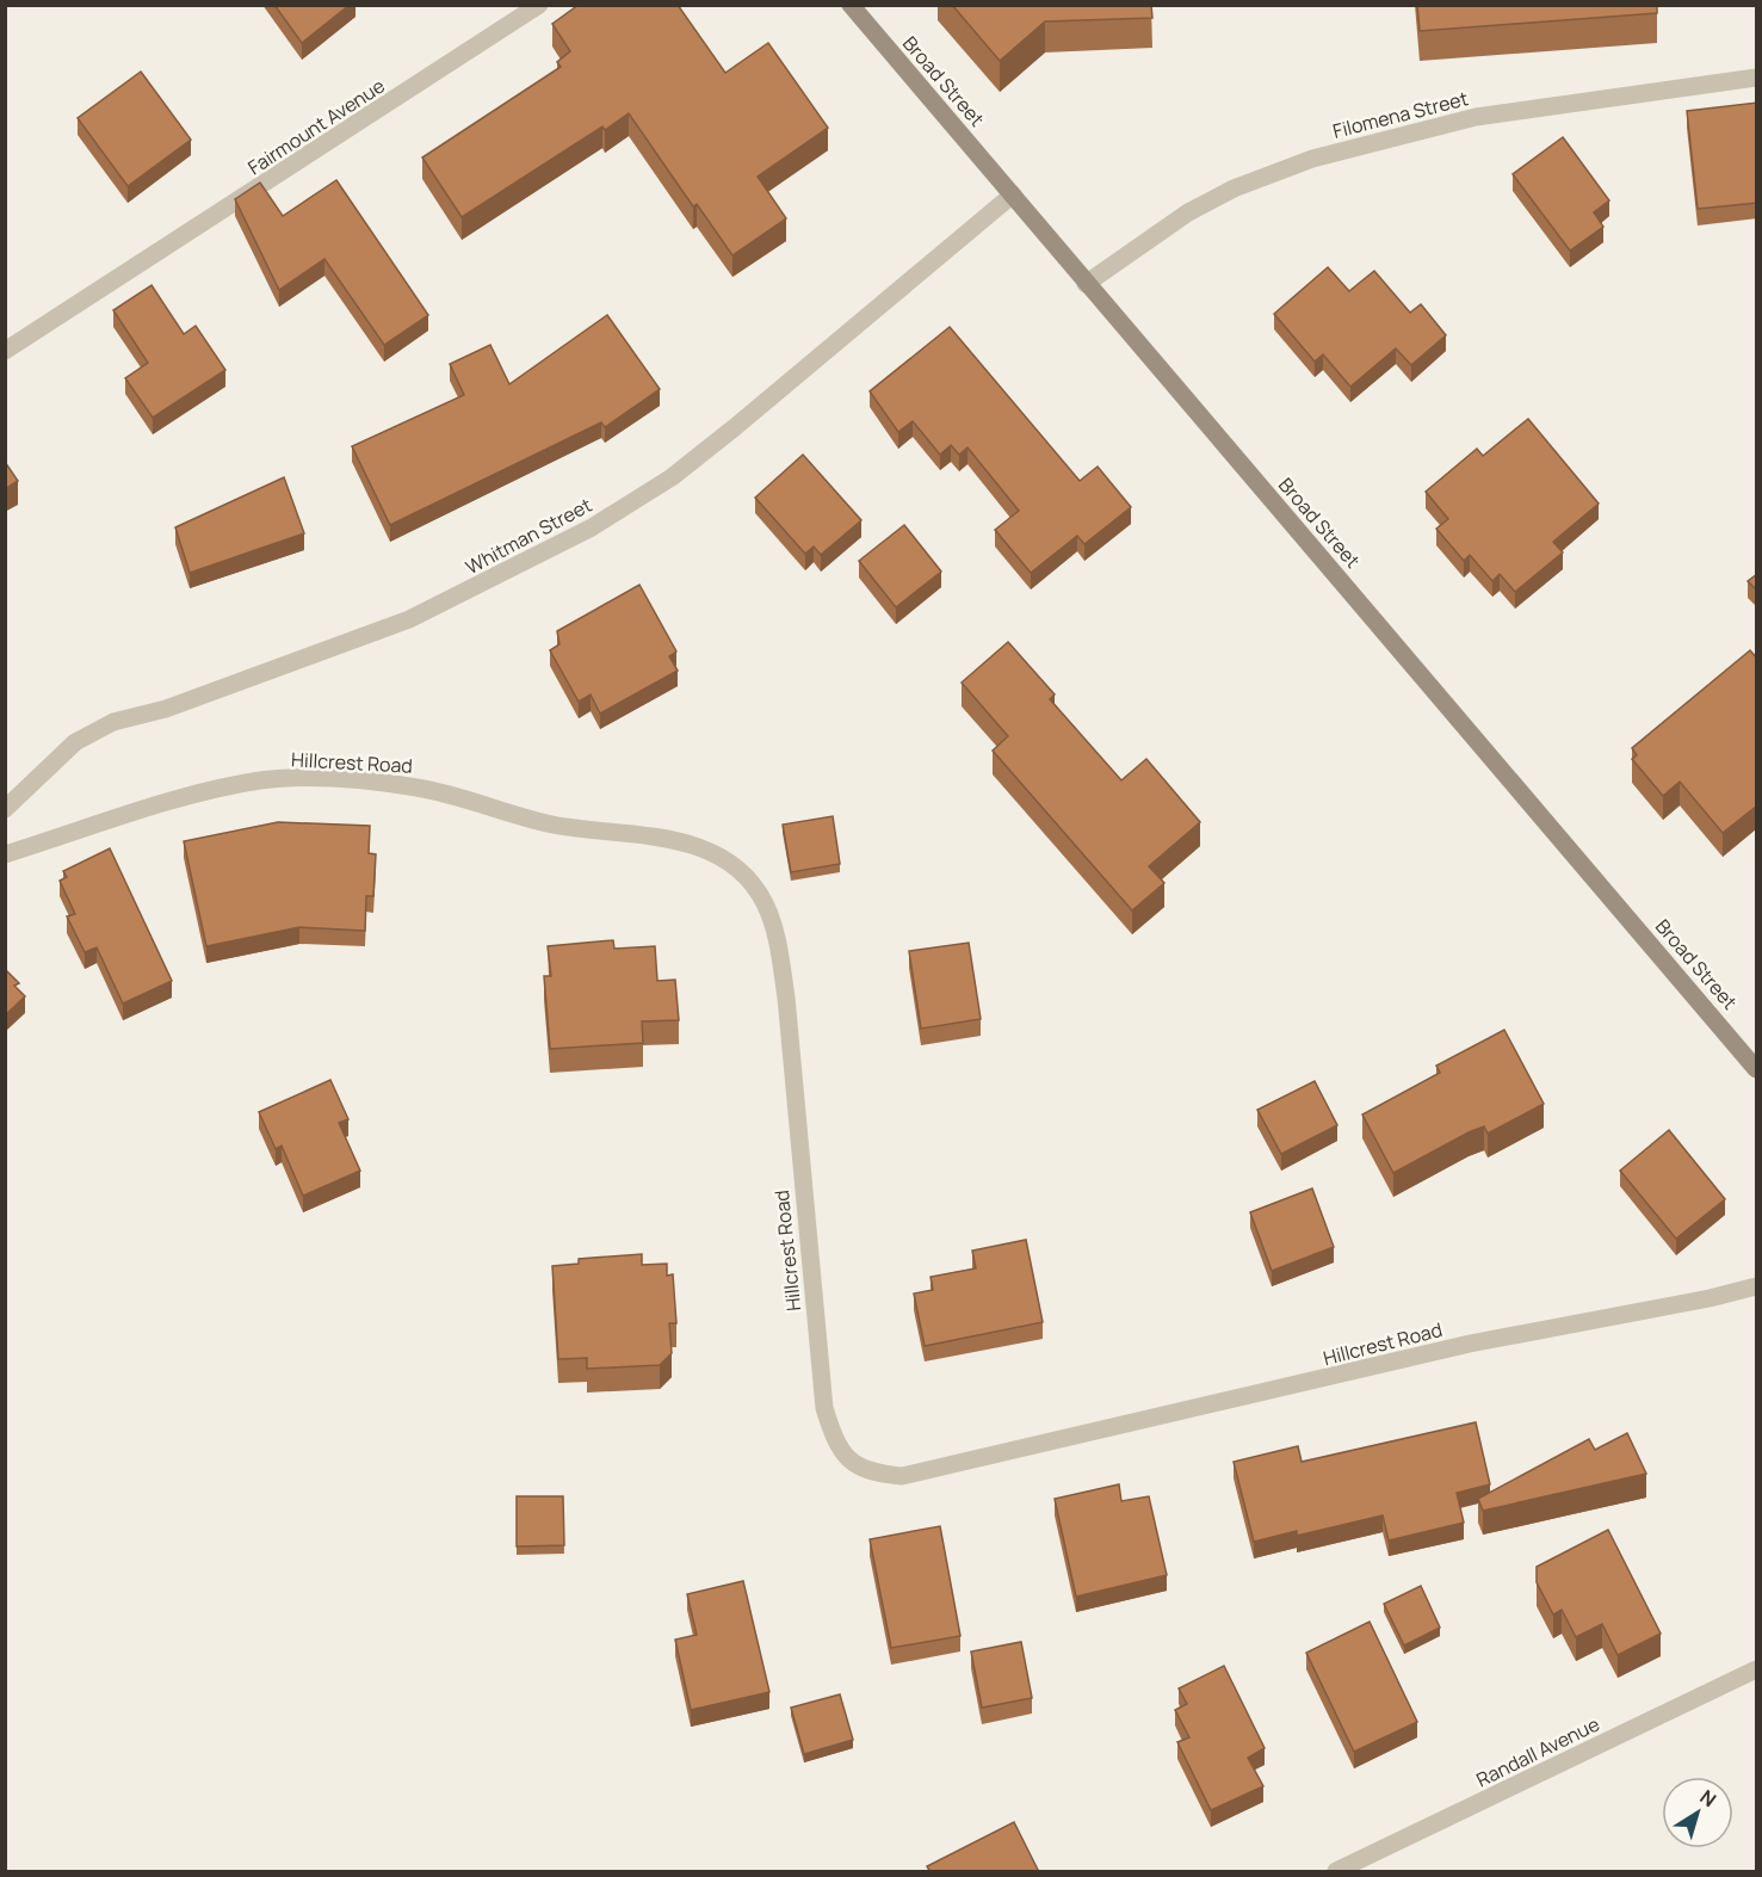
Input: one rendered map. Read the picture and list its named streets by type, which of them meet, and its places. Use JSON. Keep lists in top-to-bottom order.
{
  "streets": {
    "main road": ["Broad Street"],
    "street": [
      "Filomena Street",
      "Fairmount Avenue",
      "Whitman Street",
      "Hillcrest Road",
      "Randall Avenue"
    ]
  },
  "crossings": [
    ["Broad Street", "Filomena Street"],
    ["Broad Street", "Whitman Street"]
  ],
  "north": "top right"
}
